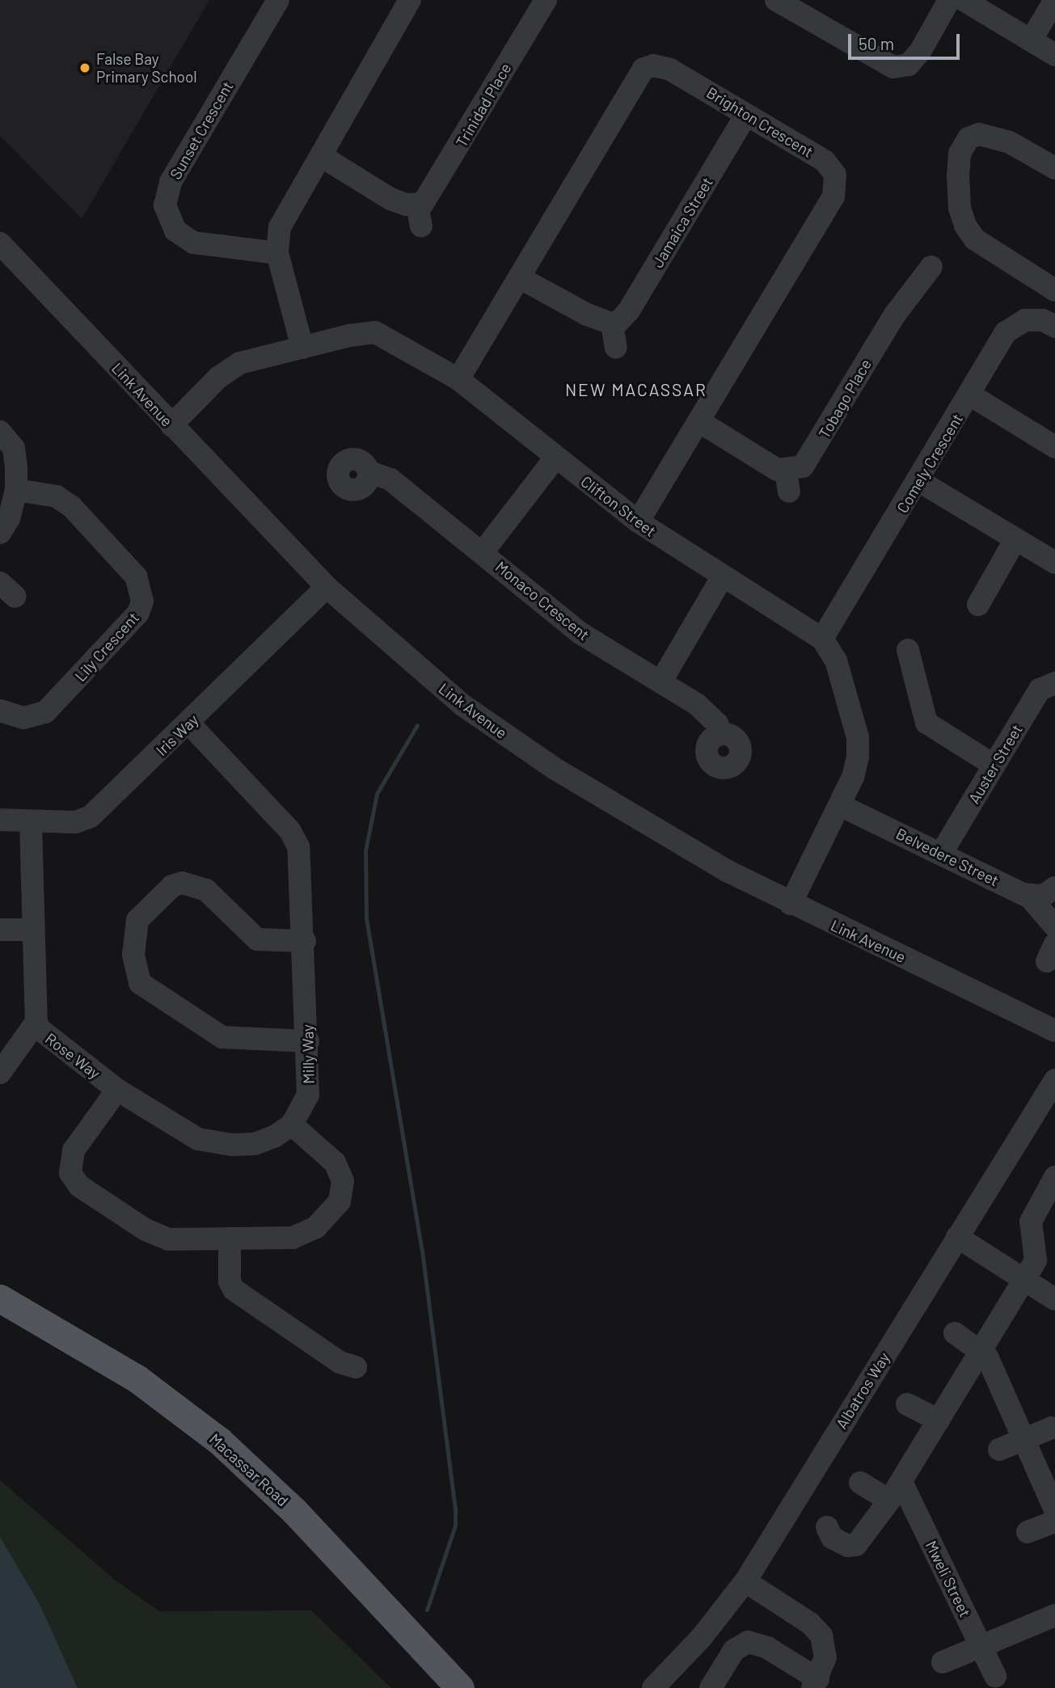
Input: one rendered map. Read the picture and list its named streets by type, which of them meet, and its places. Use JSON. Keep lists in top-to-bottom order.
{
  "streets": {
    "main road": ["Macassar Road"],
    "street": [
      "Trinidad Place",
      "Brighton Crescent",
      "Sunset Crescent",
      "Jamaica Street",
      "Link Avenue",
      "Tobago Place",
      "Comely Crescent",
      "Clifton Street",
      "Monaco Crescent",
      "Lily Crescent",
      "Iris Way",
      "Auster Street",
      "Belvedere Street",
      "Milly Way",
      "Rose Way",
      "Albatros Way",
      "Mweli Street"
    ]
  },
  "crossings": [
    ["Brighton Crescent", "Jamaica Street"],
    ["Brighton Crescent", "Tobago Place"],
    ["Brighton Crescent", "Clifton Street"],
    ["Link Avenue", "Clifton Street"],
    ["Link Avenue", "Iris Way"],
    ["Comely Crescent", "Clifton Street"],
    ["Clifton Street", "Monaco Crescent"],
    ["Clifton Street", "Belvedere Street"],
    ["Iris Way", "Milly Way"],
    ["Iris Way", "Rose Way"],
    ["Auster Street", "Belvedere Street"],
    ["Milly Way", "Rose Way"]
  ],
  "districts": ["NEW MACASSAR"],
  "places": ["False Bay Primary School"],
  "scale_bar": "50 m"
}
